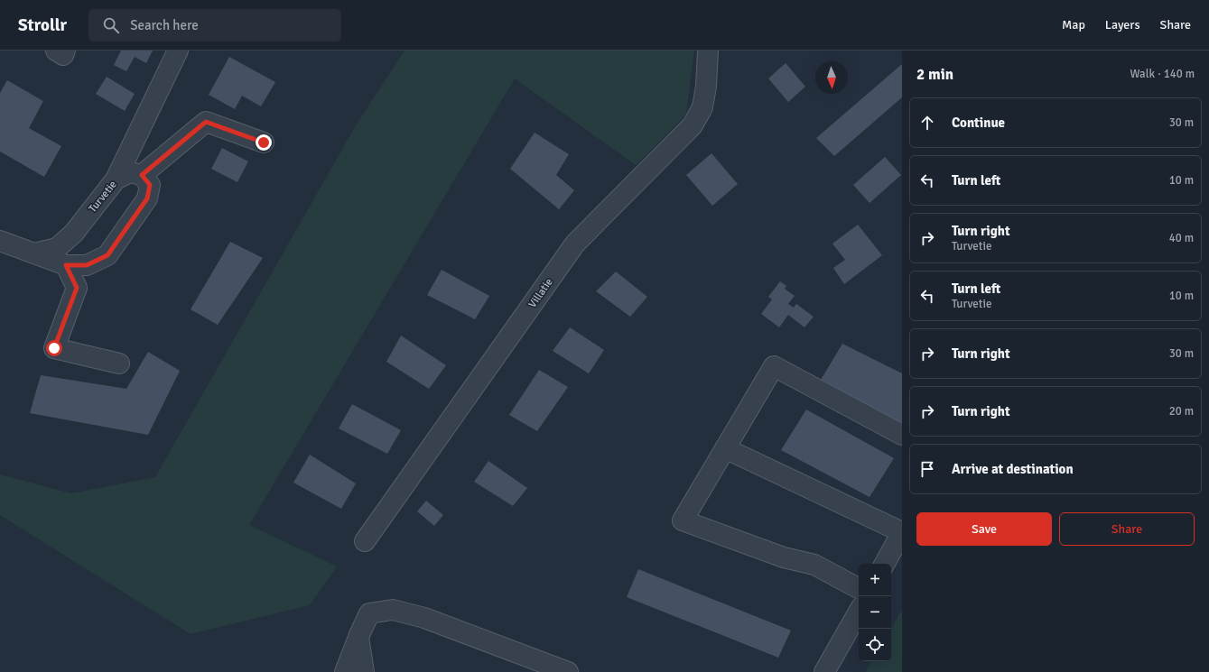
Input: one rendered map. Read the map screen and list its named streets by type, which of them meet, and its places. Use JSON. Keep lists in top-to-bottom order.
{
  "streets": {
    "street": ["Turvetie", "Villatie"]
  },
  "north": "bottom",
  "page": {
    "header": "Strollr",
    "search": "Search here",
    "nav": ["Map", "Layers", "Share"],
    "heading": ["2 min", "Walk · 140 m"],
    "list": [
      ["Continue", "30 m"],
      ["Turn left", "10 m"],
      ["Turn right", "Turvetie", "40 m"],
      ["Turn left", "Turvetie", "10 m"],
      ["Turn right", "30 m"],
      ["Turn right", "20 m"],
      "Arrive at destination"
    ],
    "buttons": ["Save", "Share"],
    "map_buttons": ["+", "−"]
  }
}
